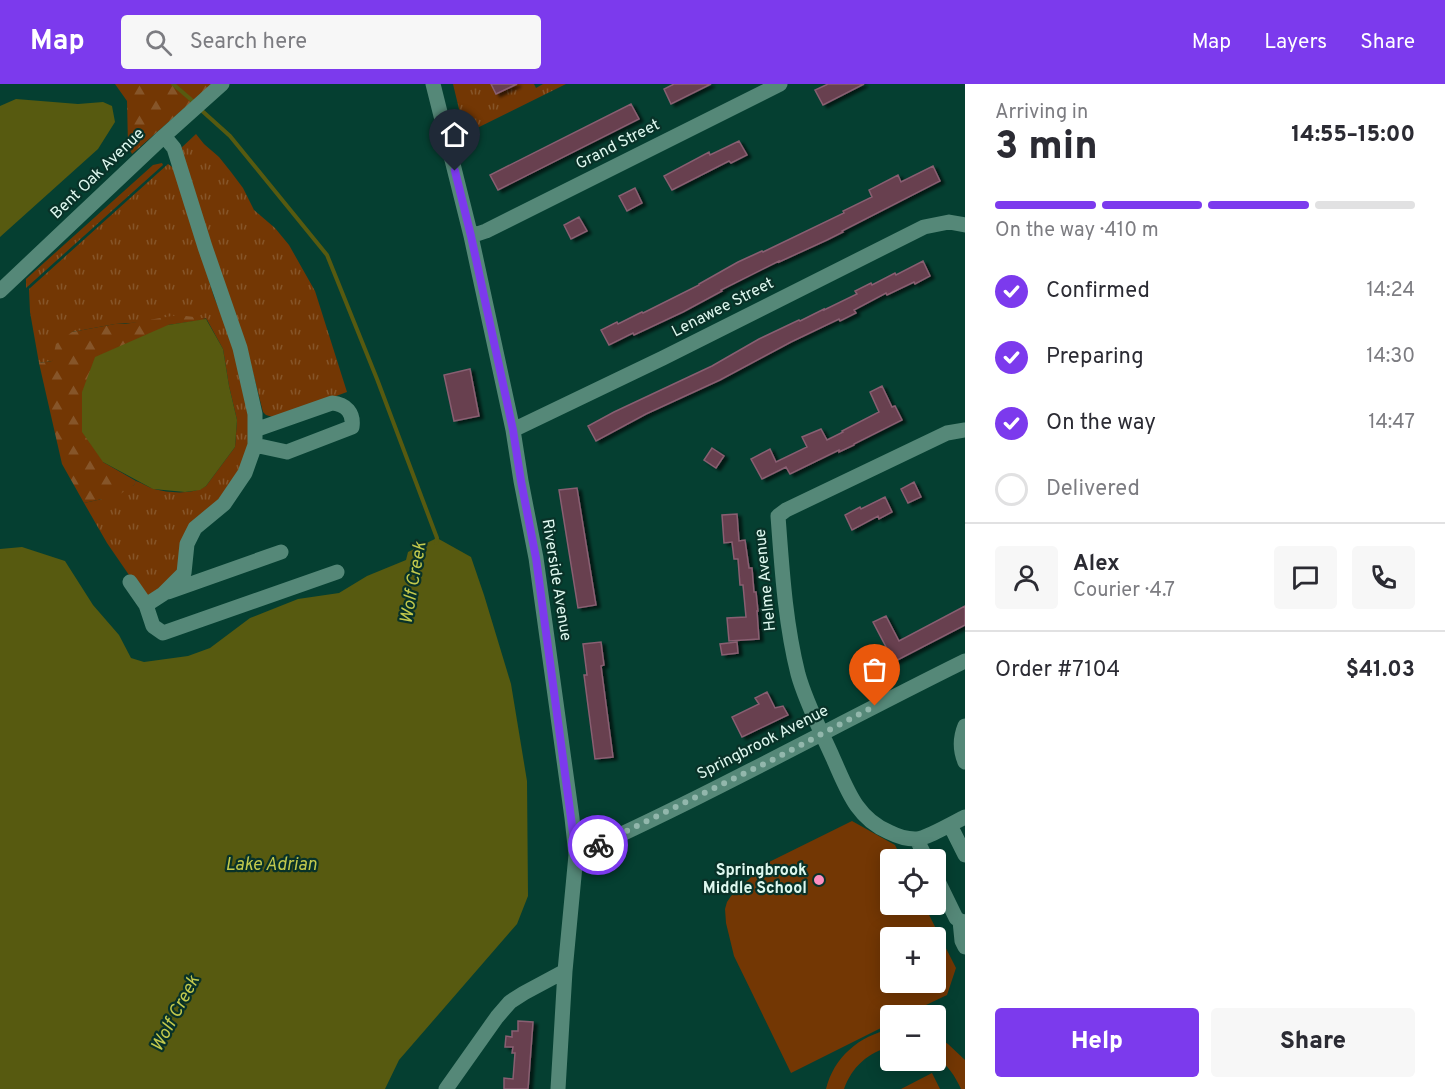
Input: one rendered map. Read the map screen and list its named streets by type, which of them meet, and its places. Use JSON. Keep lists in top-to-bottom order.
{
  "streets": {
    "street": [
      "Grand Street",
      "Bent Oak Avenue",
      "Lenawee Street",
      "Riverside Avenue",
      "Helme Avenue",
      "Springbrook Avenue"
    ]
  },
  "crossings": [
    ["Grand Street", "Riverside Avenue"],
    ["Lenawee Street", "Riverside Avenue"],
    ["Riverside Avenue", "Springbrook Avenue"],
    ["Helme Avenue", "Springbrook Avenue"]
  ],
  "water": ["Wolf Creek", "Lake Adrian"],
  "places": ["Springbrook Middle School"],
  "page": {
    "header": "Map",
    "search": "Search here",
    "nav": ["Map", "Layers", "Share"],
    "heading": ["3 min", "Arriving in", "14:55–15:00"],
    "panel": [
      "Alex",
      "Courier · 4.7",
      "Order #7104",
      "$41.03"
    ],
    "bar": "On the way · 410 m",
    "list": [
      ["Confirmed", "14:24"],
      ["Preparing", "14:30"],
      ["On the way", "14:47"],
      "Delivered"
    ],
    "map_buttons": ["+", "−"],
    "buttons": ["Help", "Share"]
  }
}
